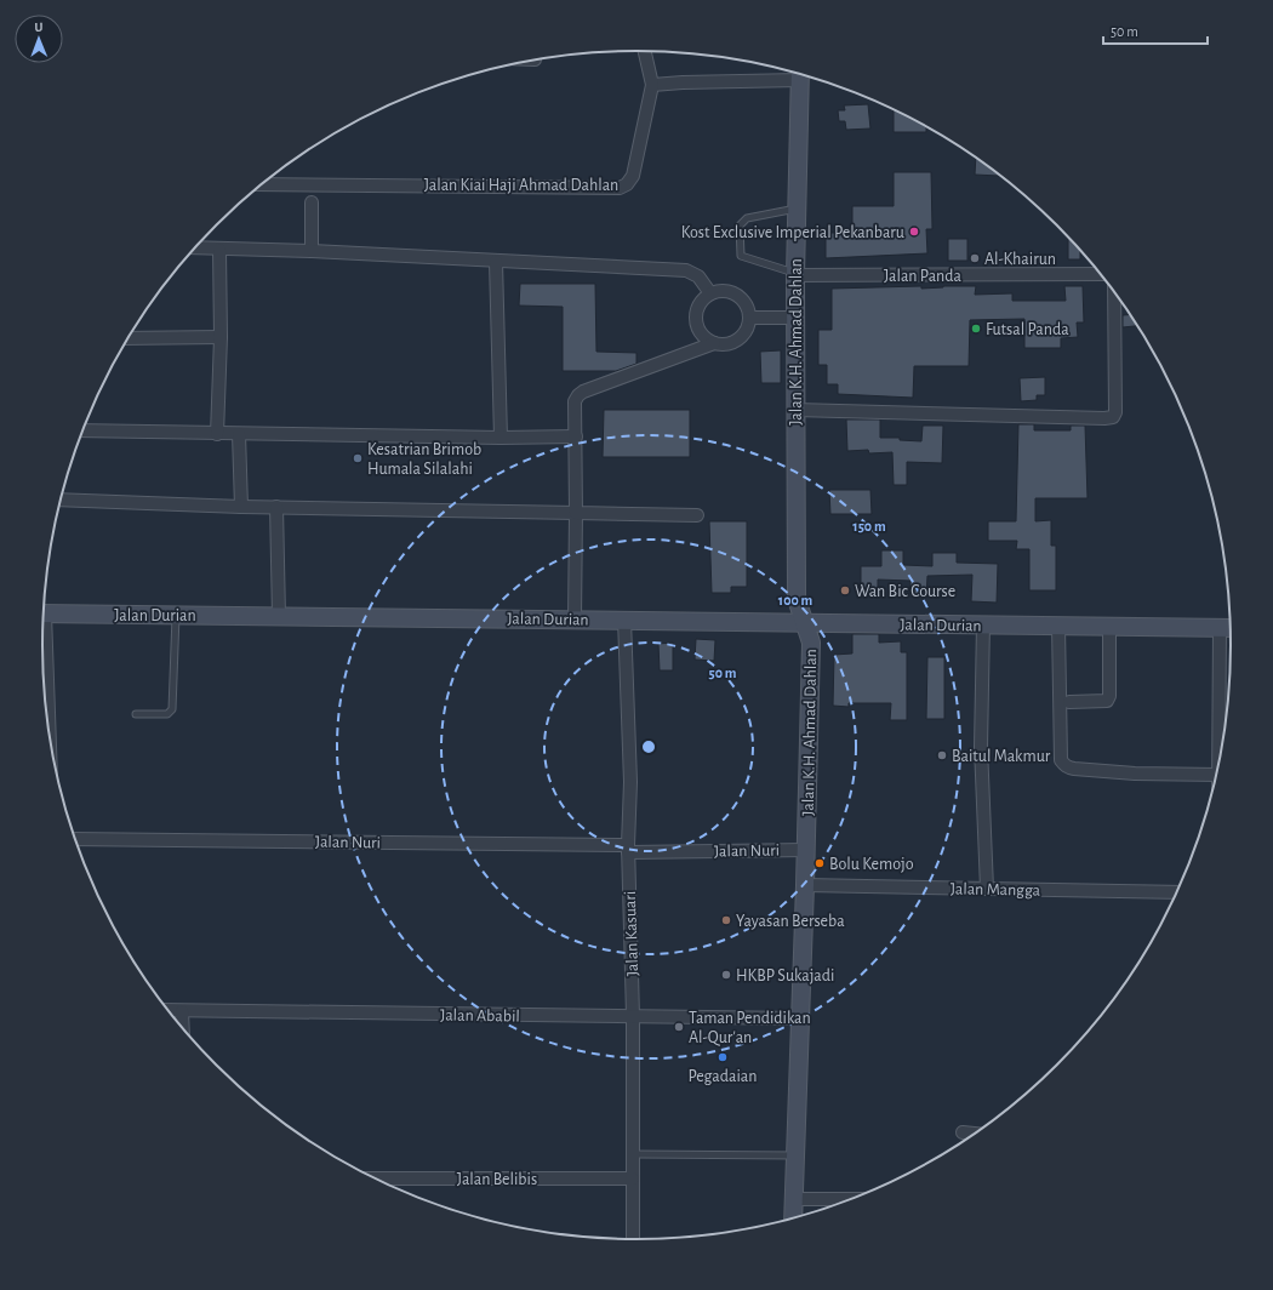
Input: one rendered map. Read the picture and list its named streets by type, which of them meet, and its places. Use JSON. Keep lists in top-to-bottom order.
{
  "streets": {
    "main road": ["Jalan K.H. Ahmad Dahlan", "Jalan Durian"],
    "street": [
      "Jalan Kiai Haji Ahmad Dahlan",
      "Jalan Panda",
      "Jalan Nuri",
      "Jalan Mangga",
      "Jalan Kasuari",
      "Jalan Ababil",
      "Jalan Belibis"
    ]
  },
  "crossings": [
    ["Jalan Panda", "Jalan K.H. Ahmad Dahlan"],
    ["Jalan K.H. Ahmad Dahlan", "Jalan Durian"],
    ["Jalan K.H. Ahmad Dahlan", "Jalan Nuri"],
    ["Jalan K.H. Ahmad Dahlan", "Jalan Mangga"],
    ["Jalan K.H. Ahmad Dahlan", "Jalan Ababil"],
    ["Jalan Durian", "Jalan Kasuari"],
    ["Jalan Nuri", "Jalan Kasuari"],
    ["Jalan Kasuari", "Jalan Ababil"],
    ["Jalan Kasuari", "Jalan Belibis"]
  ],
  "places": [
    "Kost Exclusive Imperial Pekanbaru",
    "Al-Khairun",
    "Futsal Panda",
    "Kesatrian Brimob Humala Silalahi",
    "Wan Bic Course",
    "Baitul Makmur",
    "Bolu Kemojo",
    "Yayasan Berseba",
    "HKBP Sukajadi",
    "Taman Pendidikan Al-Qur'an",
    "Pegadaian"
  ],
  "scale_bar": "50 m",
  "north": "top",
  "rings": ["150 m", "100 m", "50 m"]
}
